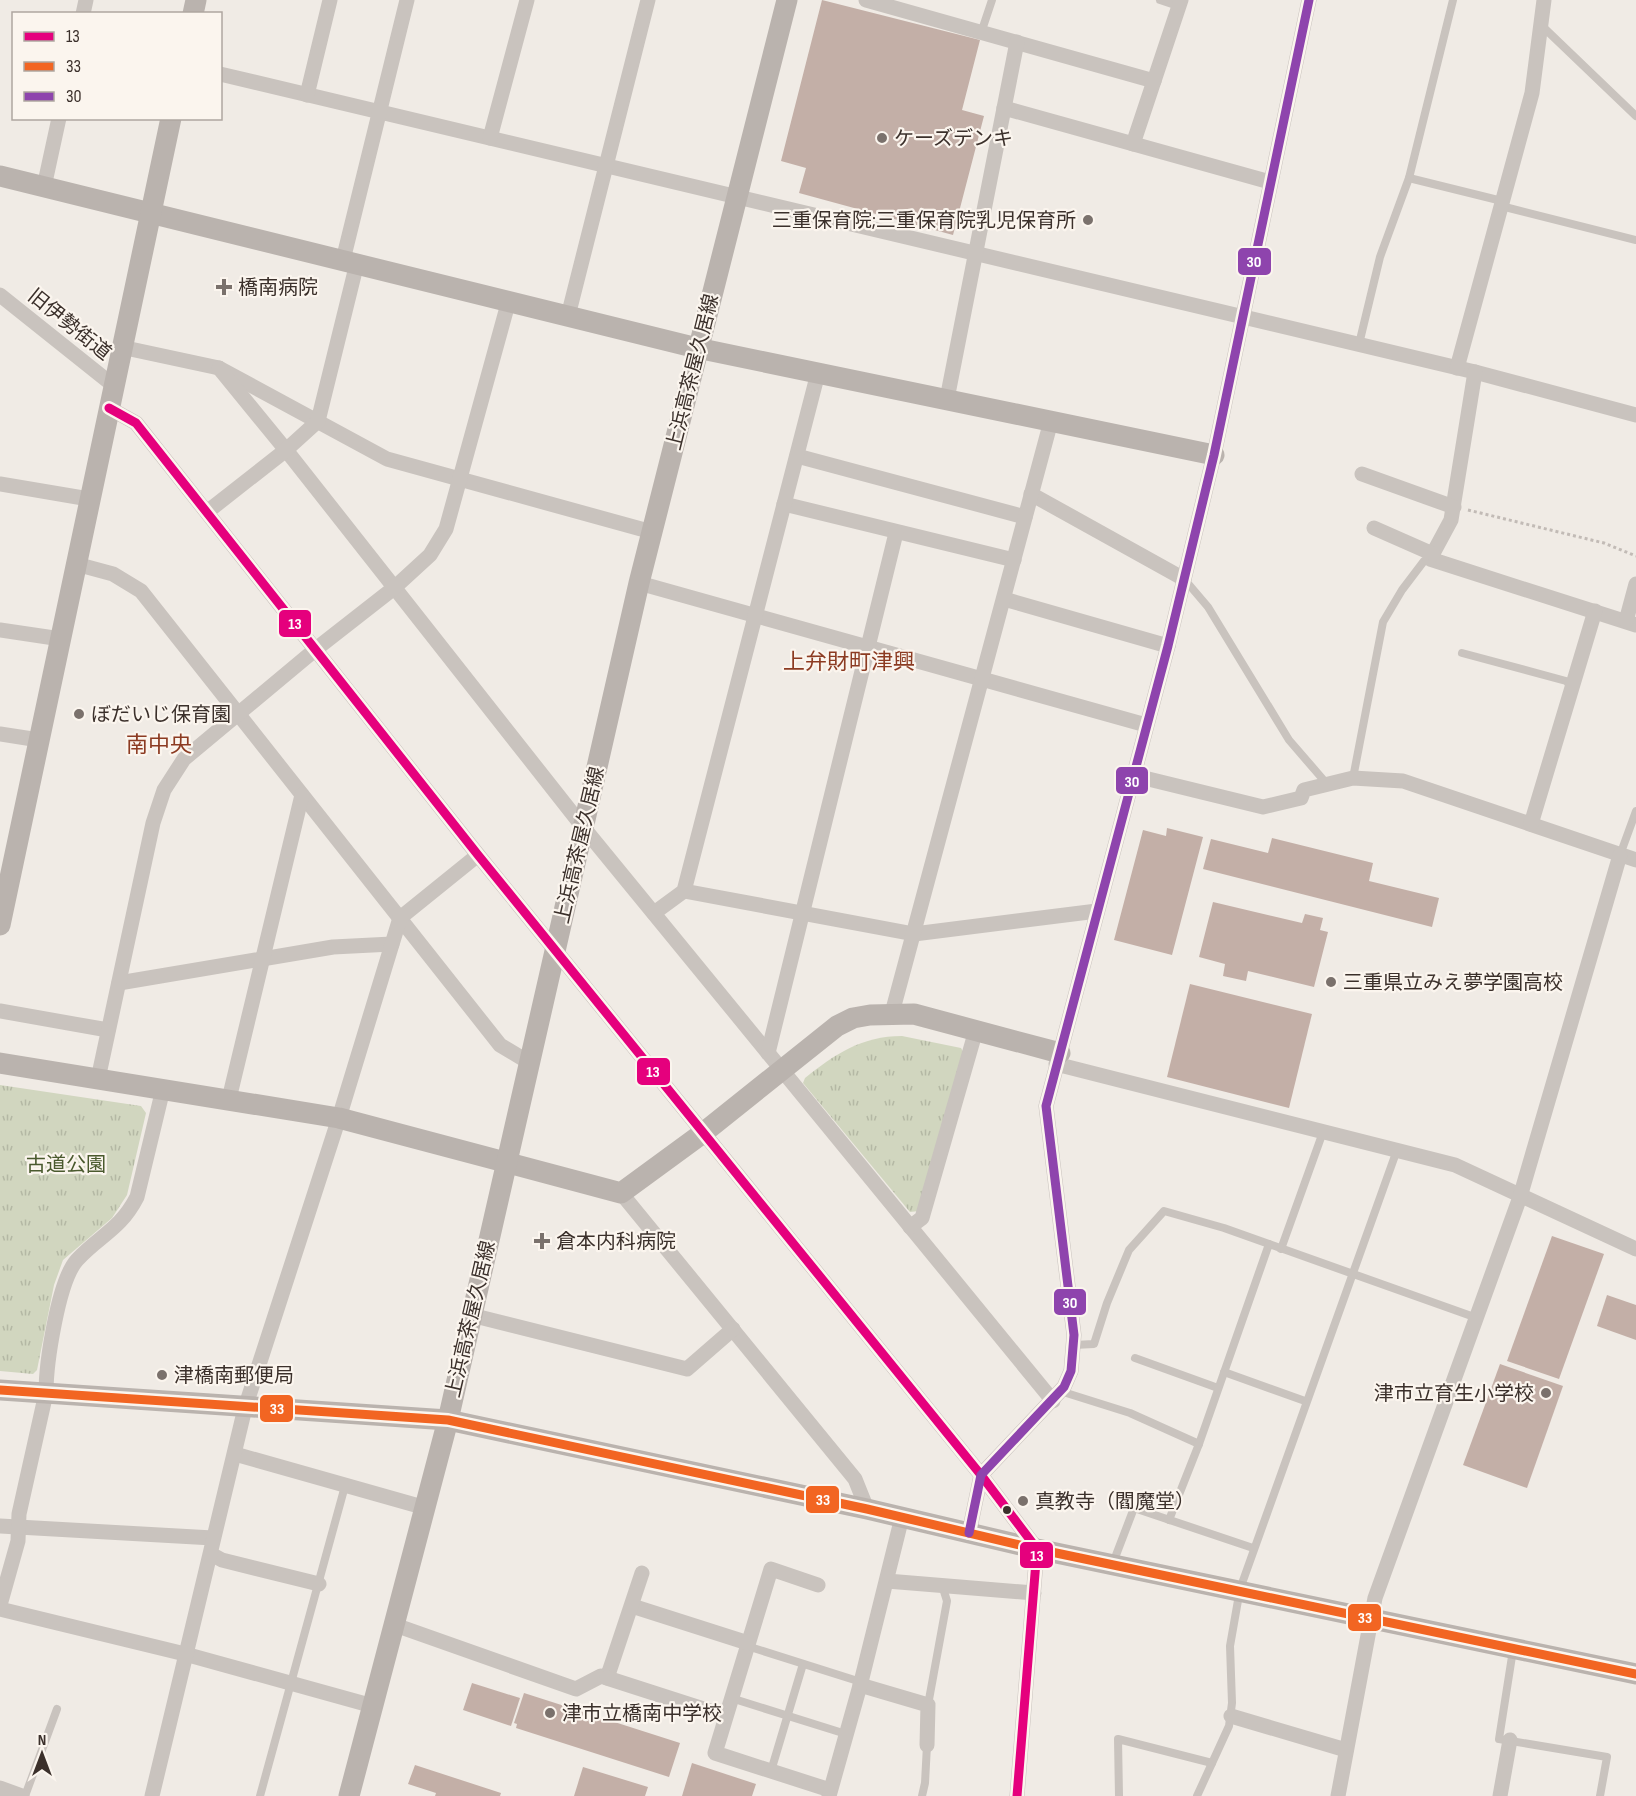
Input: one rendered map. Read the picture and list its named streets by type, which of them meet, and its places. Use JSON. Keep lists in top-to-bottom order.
{
  "streets": {
    "street": ["旧伊勢街道", "上浜高茶屋久居線"]
  },
  "districts": ["上弁財町津興", "南中央"],
  "parks": ["古道公園"],
  "places": {
    "other": [
      "ケーズデンキ",
      "三重保育院;三重保育院乳児保育所",
      "ぼだいじ保育園",
      "三重県立みえ夢学園高校",
      "津橋南郵便局",
      "津市立育生小学校",
      "真教寺（閻魔堂）",
      "津市立橋南中学校"
    ],
    "health": ["橋南病院", "倉本内科病院"]
  },
  "lines": ["transit line 30", "transit line 13", "transit line 33"],
  "legend": ["13", "33", "30"],
  "north": "top"
}
